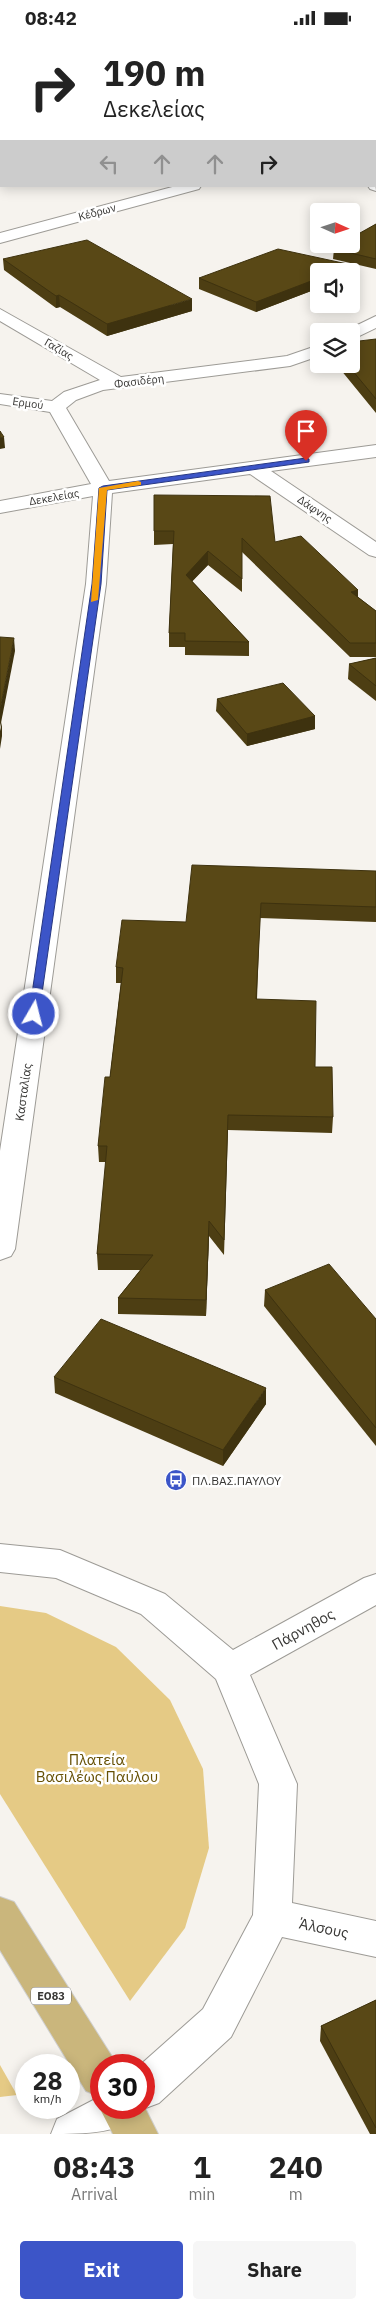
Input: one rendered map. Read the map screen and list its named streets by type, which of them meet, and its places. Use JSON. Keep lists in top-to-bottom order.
{
  "streets": {
    "main road": ["ΕΟ83"],
    "street": [
      "Κέδρων",
      "Γαζίας",
      "Φασιδέρη",
      "Ερμού",
      "Δεκελείας",
      "Δάφνης",
      "Κασταλίας",
      "Πάρνηθος",
      "Άλσους"
    ]
  },
  "crossings": [
    ["Γαζίας", "Φασιδέρη"],
    ["Φασιδέρη", "Ερμού"],
    ["Δεκελείας", "Δάφνης"],
    ["Δεκελείας", "Κασταλίας"]
  ],
  "parks": ["Πλατεία Βασιλέως Παύλου"],
  "places": {
    "bus stop": ["ΠΛ.ΒΑΣ.ΠΑΥΛΟΥ"]
  },
  "north": "right",
  "page": {
    "status": "08:42",
    "turn": ["190 m", "Δεκελείας"],
    "speed": "28 km/h",
    "limit": "30",
    "eta": [
      "08:43",
      "Arrival",
      "1",
      "min",
      "240",
      "m"
    ],
    "buttons": ["Exit", "Share"]
  }
}
